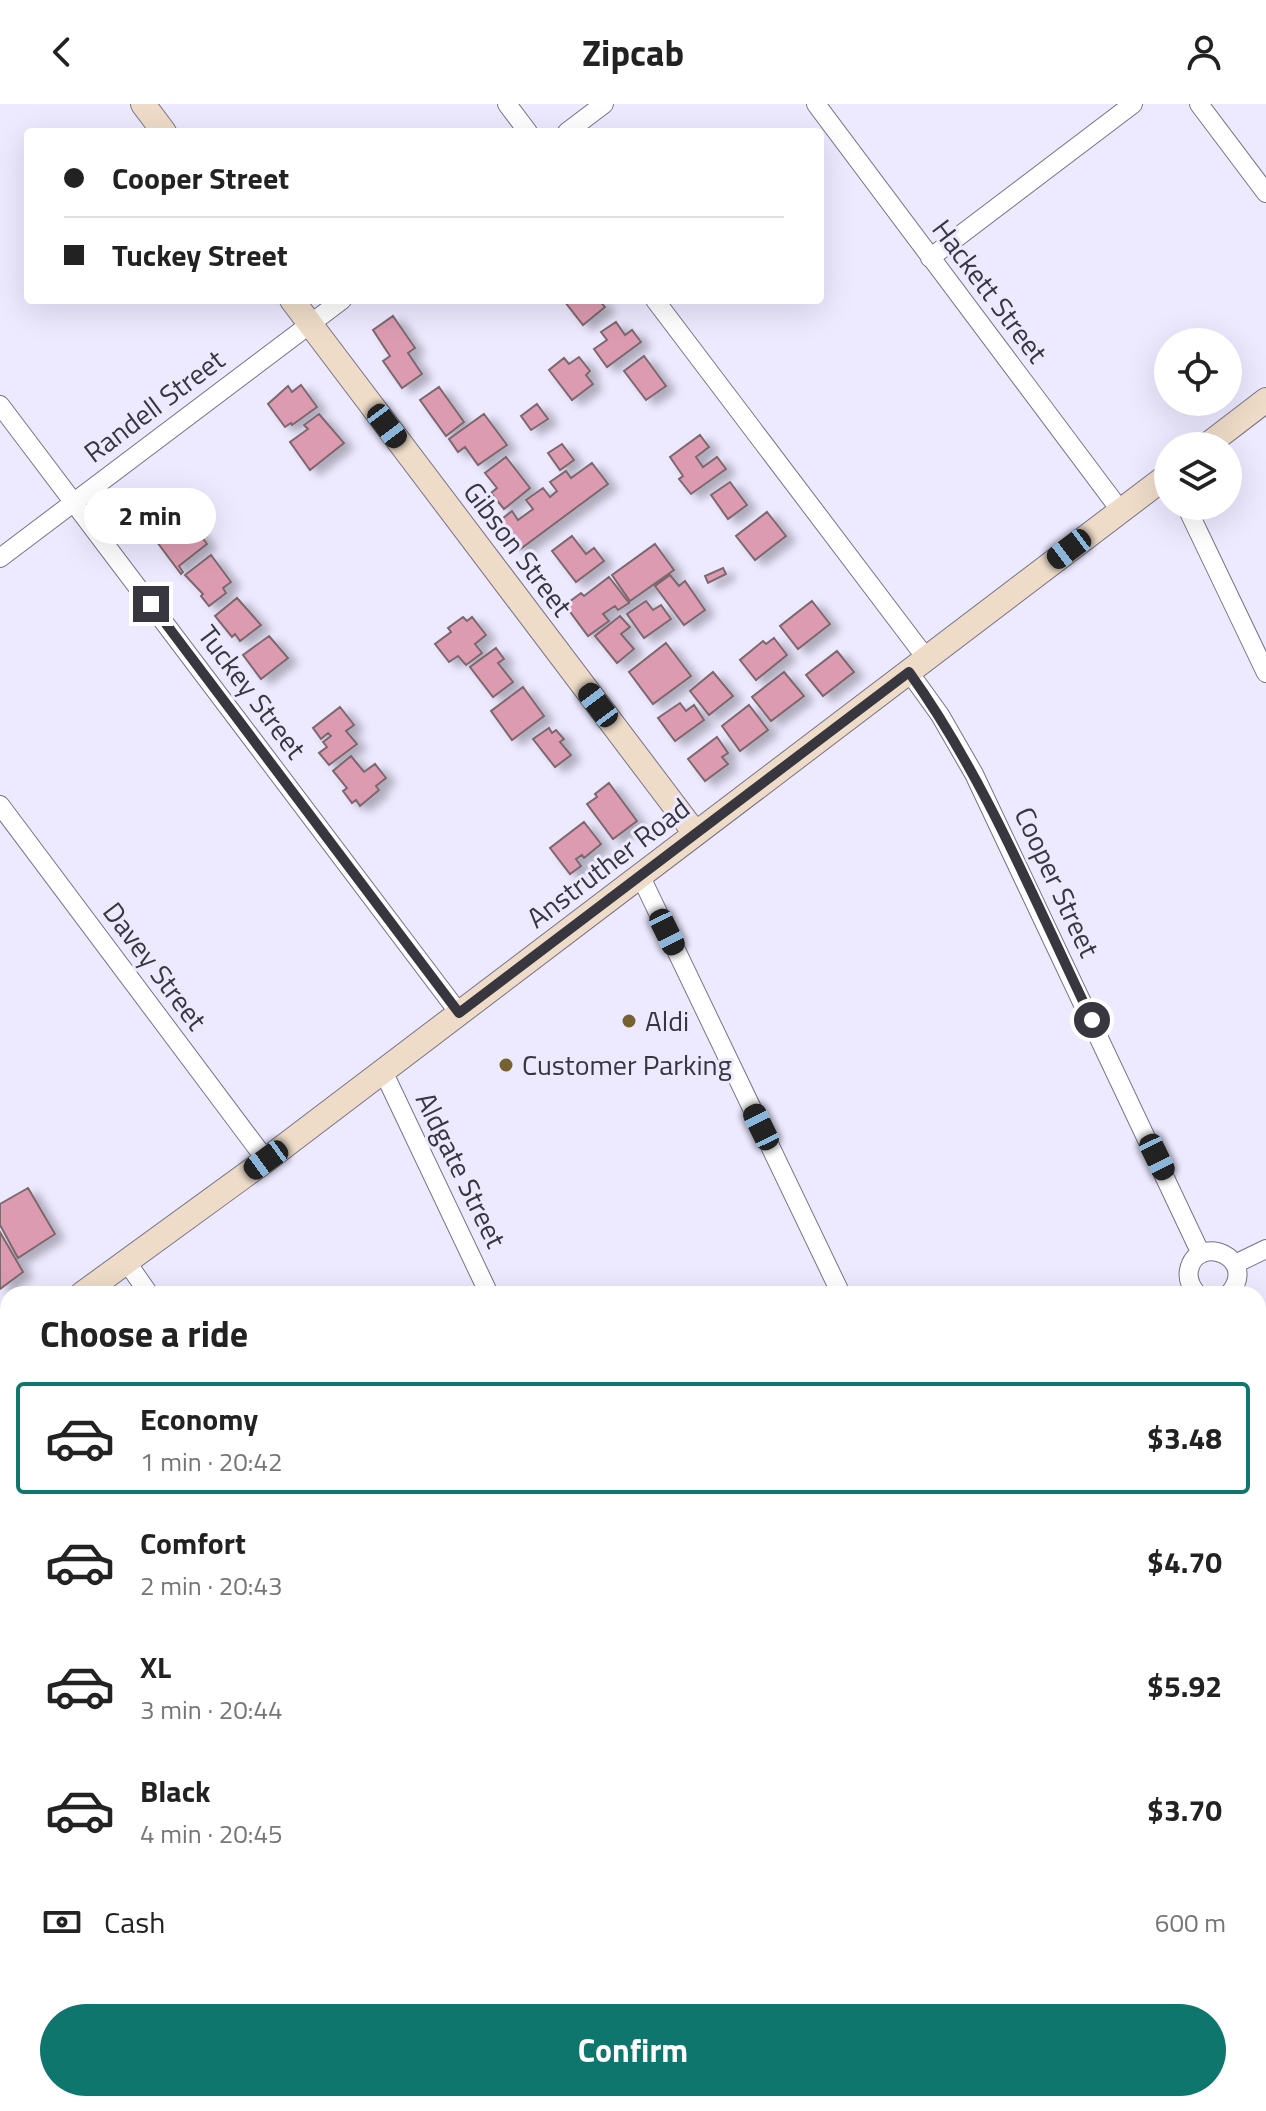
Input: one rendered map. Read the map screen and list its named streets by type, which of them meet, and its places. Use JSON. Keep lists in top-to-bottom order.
{
  "streets": {
    "main road": ["Gibson Street", "Anstruther Road"],
    "street": [
      "Hackett Street",
      "Randell Street",
      "Tuckey Street",
      "Cooper Street",
      "Davey Street",
      "Aldgate Street"
    ]
  },
  "crossings": [
    ["Hackett Street", "Anstruther Road"],
    ["Randell Street", "Gibson Street"],
    ["Randell Street", "Tuckey Street"],
    ["Gibson Street", "Anstruther Road"],
    ["Tuckey Street", "Anstruther Road"],
    ["Anstruther Road", "Cooper Street"],
    ["Anstruther Road", "Davey Street"],
    ["Anstruther Road", "Aldgate Street"]
  ],
  "places": ["Aldi", "Customer Parking"],
  "page": {
    "header": "Zipcab",
    "banner": ["Cooper Street", "Tuckey Street"],
    "bubble": "2 min",
    "heading": "Choose a ride",
    "list": [
      {
        "name": "Economy",
        "note": "1 min · 20:42",
        "value": "$3.48"
      },
      {
        "name": "Comfort",
        "note": "2 min · 20:43",
        "value": "$4.70"
      },
      {
        "name": "XL",
        "note": "3 min · 20:44",
        "value": "$5.92"
      },
      {
        "name": "Black",
        "note": "4 min · 20:45",
        "value": "$3.70"
      }
    ],
    "pay": ["Cash", "600 m"],
    "buttons": "Confirm"
  }
}
